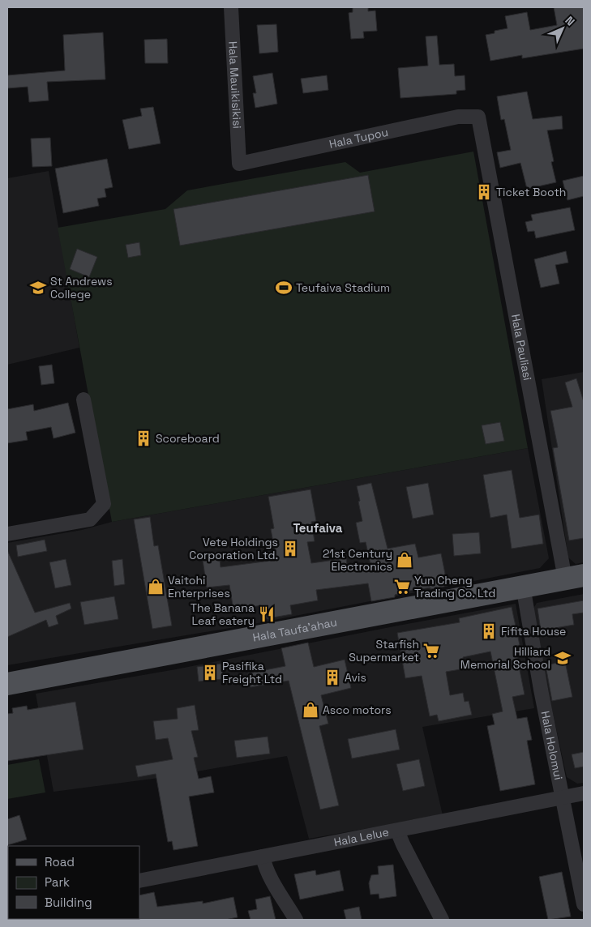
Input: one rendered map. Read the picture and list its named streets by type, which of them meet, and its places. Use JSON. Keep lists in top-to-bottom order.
{
  "streets": {
    "main road": ["Hala Taufa'ahau"],
    "street": [
      "Hala Mauikisikisi",
      "Hala Tupou",
      "Hala Pauliasi",
      "Hala Holomui",
      "Hala Lelue"
    ]
  },
  "crossings": [
    ["Hala Mauikisikisi", "Hala Tupou"],
    ["Hala Tupou", "Hala Pauliasi"],
    ["Hala Pauliasi", "Hala Taufa'ahau"],
    ["Hala Taufa'ahau", "Hala Holomui"],
    ["Hala Holomui", "Hala Lelue"]
  ],
  "districts": ["Teufaiva"],
  "places": {
    "building": [
      "Ticket Booth",
      "Scoreboard",
      "Vete Holdings Corporation Ltd.",
      "Fifita House",
      "Pasifika Freight Ltd",
      "Avis"
    ],
    "school or university": ["St Andrews College", "Hilliard Memorial School"],
    "sports": ["Teufaiva Stadium"],
    "shop": ["21st Century Electronics", "Vaitohi Enterprises", "Asco motors"],
    "supermarket": ["Yun Cheng Trading Co. Ltd", "Starfish Supermarket"],
    "restaurant": ["The Banana Leaf eatery"]
  },
  "legend": ["Road", "Park", "Building"],
  "north": "top right"
}
